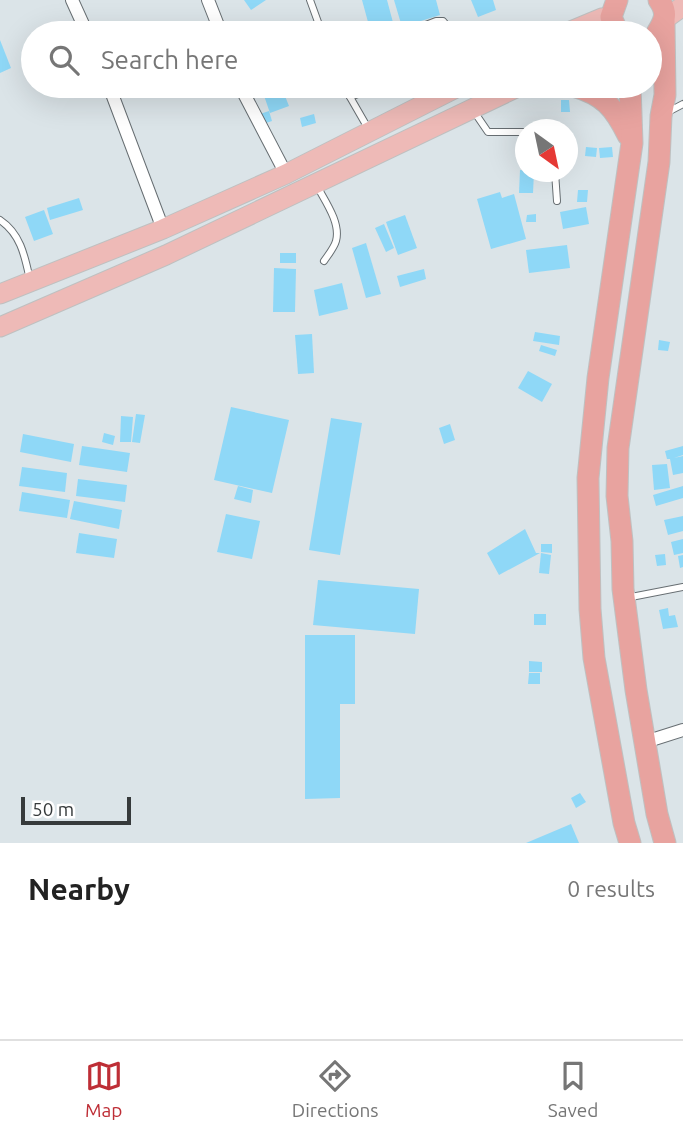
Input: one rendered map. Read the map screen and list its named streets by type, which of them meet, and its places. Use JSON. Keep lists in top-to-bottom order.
{
  "scale_bar": "50 m",
  "north": "bottom right",
  "page": {
    "search": "Search here",
    "scale": "50 m",
    "heading": ["Nearby", "0 results"],
    "nav": ["Map", "Directions", "Saved"]
  }
}
